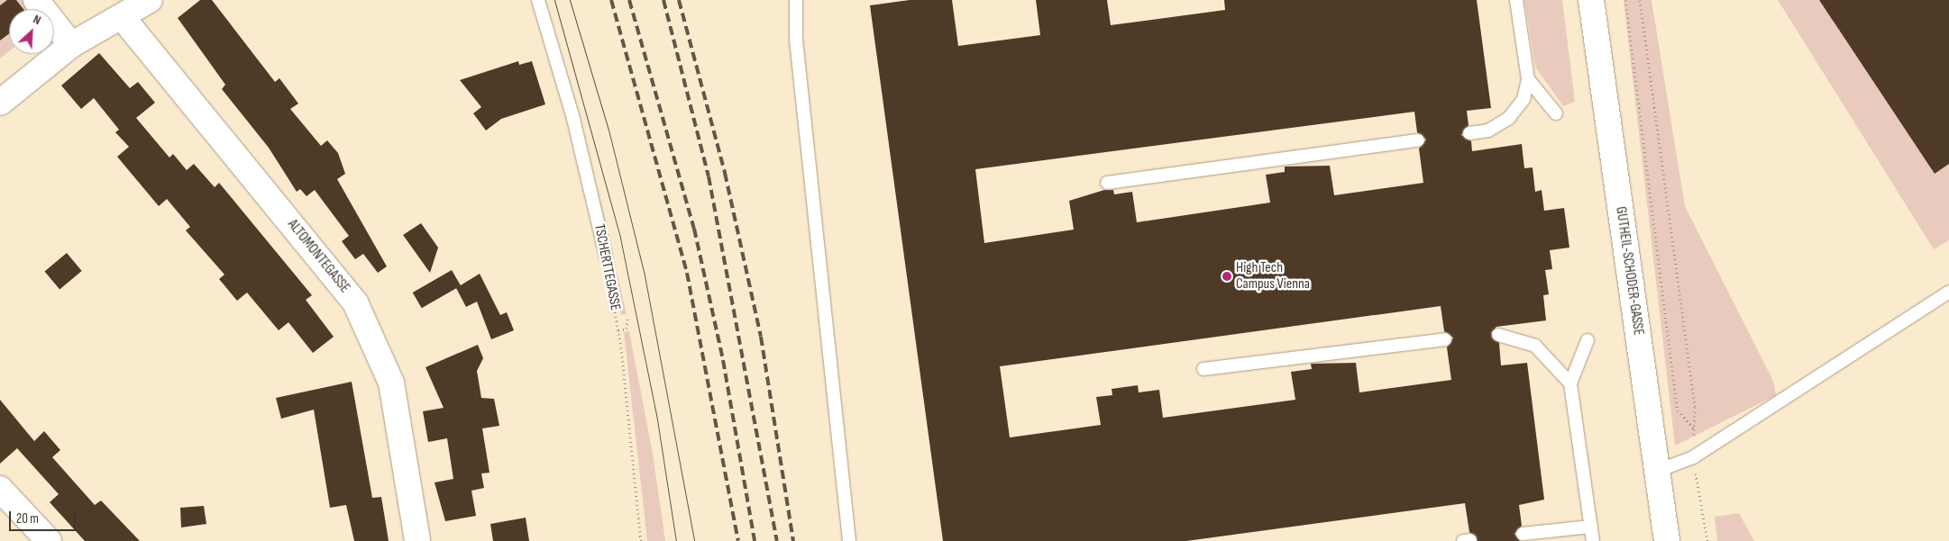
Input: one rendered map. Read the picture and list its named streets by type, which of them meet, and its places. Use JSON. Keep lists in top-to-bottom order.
{
  "streets": {
    "street": ["ALTOMONTEGASSE", "GUTHEIL-SCHODER-GASSE"],
    "lane": ["TSCHERTTEGASSE"]
  },
  "places": ["High Tech Campus Vienna"],
  "scale_bar": "20 m",
  "north": "top right"
}
